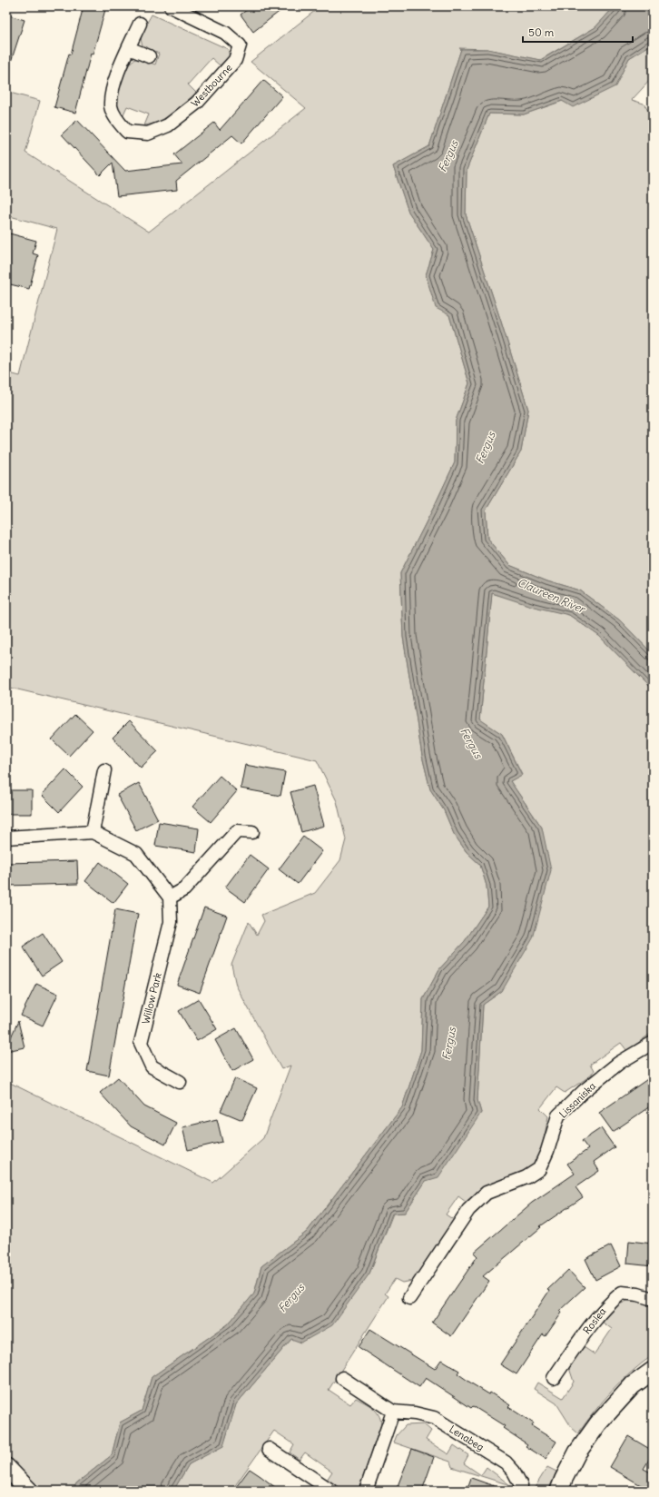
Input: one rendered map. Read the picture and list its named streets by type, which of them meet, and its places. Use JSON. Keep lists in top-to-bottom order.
{
  "streets": {
    "street": [
      "Westbourne",
      "Willow Park",
      "Lissaniska",
      "Roslea",
      "Lenabeg"
    ]
  },
  "water": ["Fergus", "Claureen River"],
  "scale_bar": "50 m"
}
